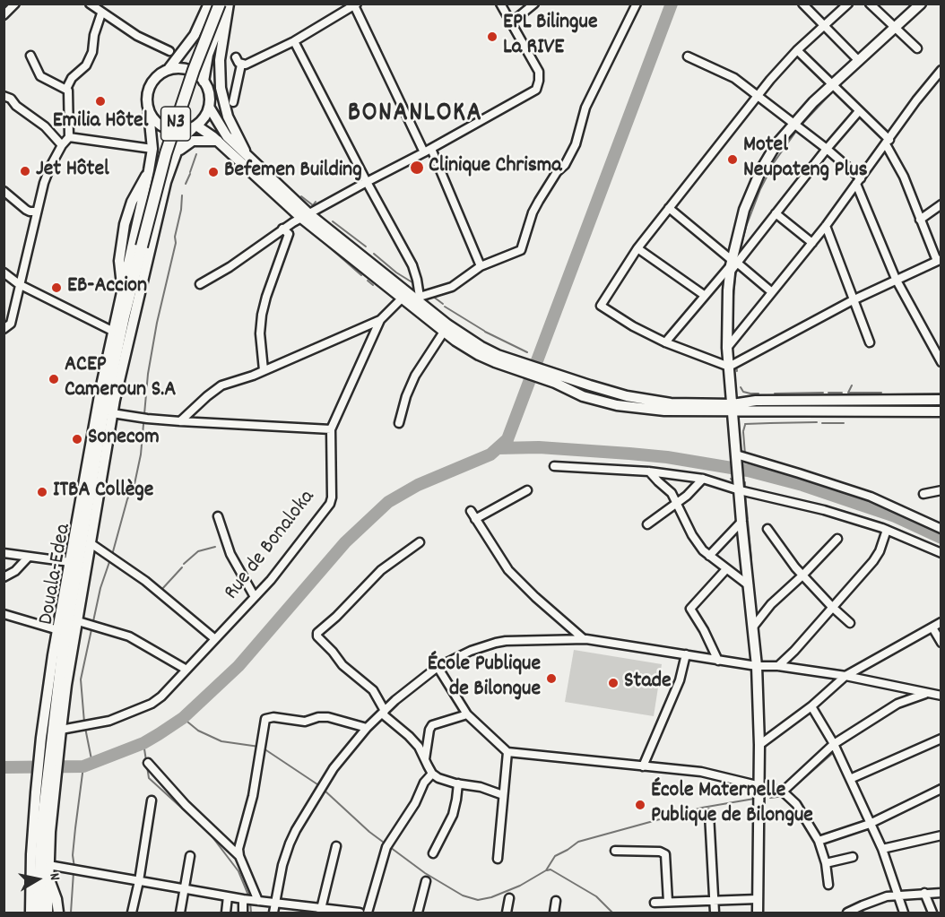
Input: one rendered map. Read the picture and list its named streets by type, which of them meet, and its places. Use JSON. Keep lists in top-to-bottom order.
{
  "streets": {
    "highway": ["N3", "Douala-Edea"],
    "street": ["Rue de Bonaloka"]
  },
  "crossings": [
    ["Rue de Bonaloka", "Douala-Edea"]
  ],
  "districts": ["BONANLOKA"],
  "places": [
    "EPL Bilingue La RIVE",
    "Emilia Hôtel",
    "Motel Neupateng Plus",
    "Clinique Chrisma",
    "Jet Hôtel",
    "Befemen Building",
    "EB-Accion",
    "ACEP Cameroun S.A",
    "Sonecom",
    "ITBA Collège",
    "École Publique de Bilongue",
    "Stade",
    "École Maternelle Publique de Bilongue"
  ],
  "north": "right"
}
